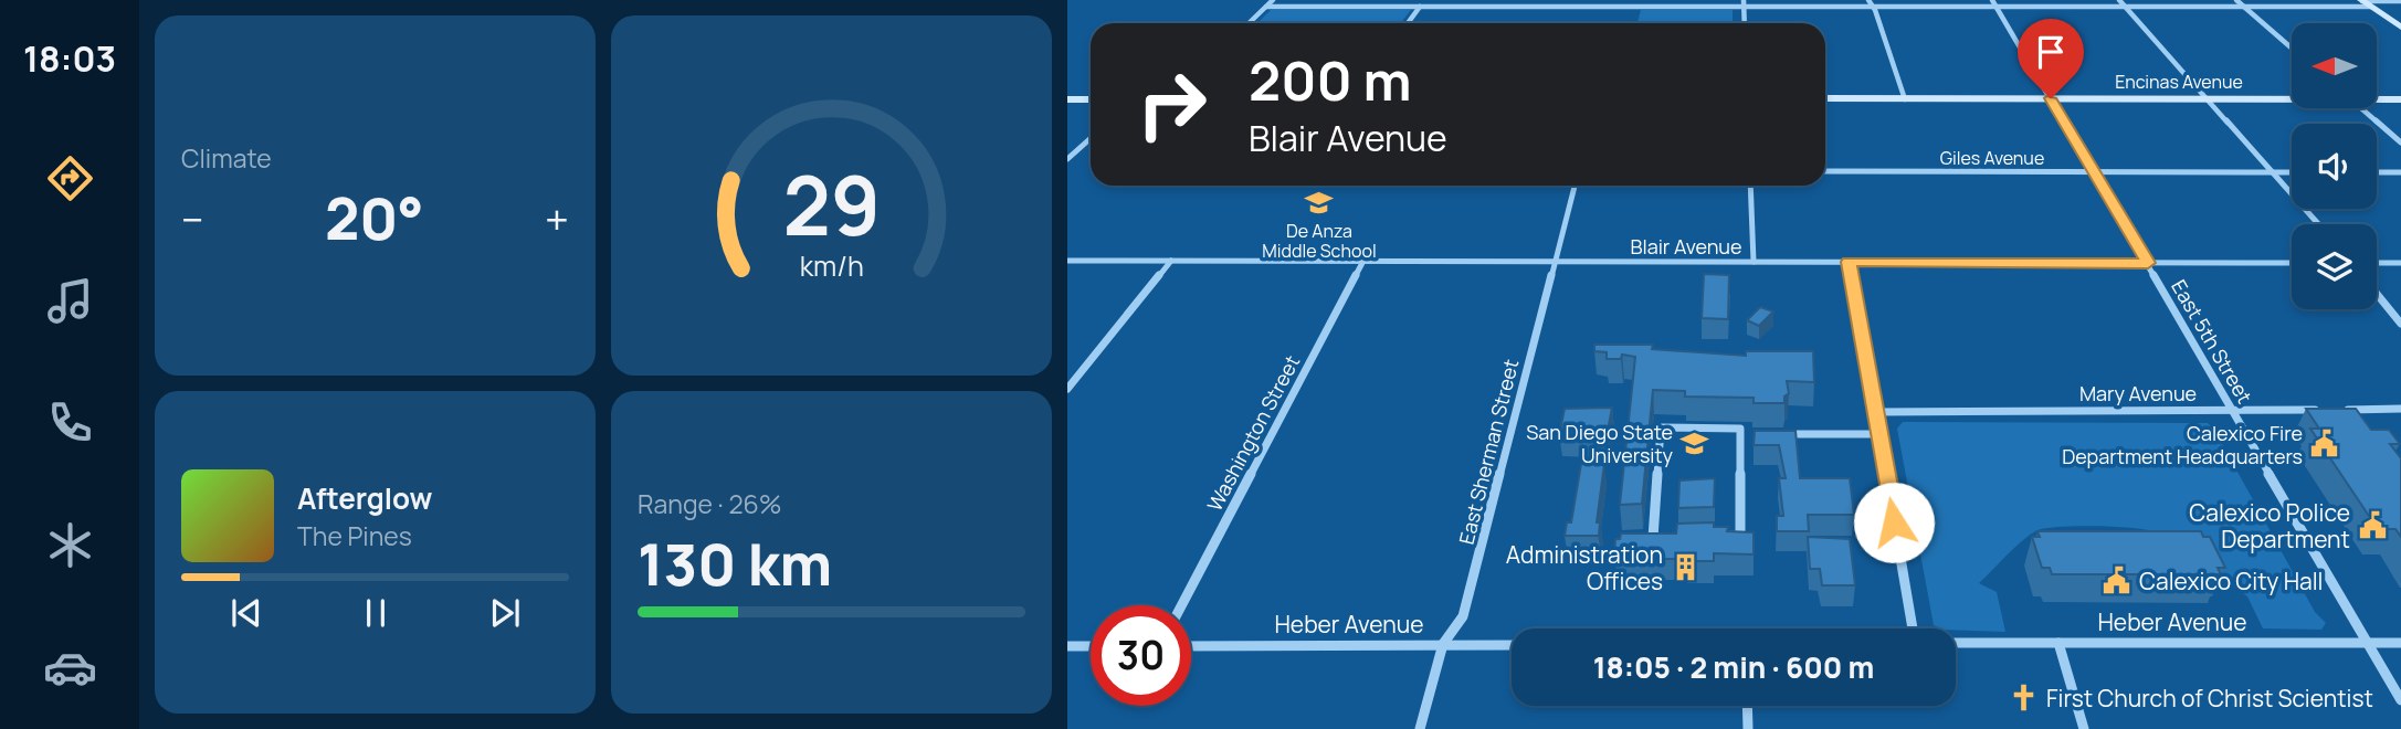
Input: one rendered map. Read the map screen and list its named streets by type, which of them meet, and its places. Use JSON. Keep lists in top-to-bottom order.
{
  "streets": {
    "street": [
      "Encinas Avenue",
      "Giles Avenue",
      "Blair Avenue",
      "East 5th Street",
      "Mary Avenue",
      "Washington Street",
      "East Sherman Street",
      "Heber Avenue"
    ]
  },
  "crossings": [
    ["Encinas Avenue", "East 5th Street"],
    ["Giles Avenue", "East 5th Street"],
    ["Blair Avenue", "East 5th Street"],
    ["Blair Avenue", "Washington Street"],
    ["Blair Avenue", "East Sherman Street"],
    ["East 5th Street", "Mary Avenue"],
    ["East 5th Street", "Heber Avenue"],
    ["East Sherman Street", "Heber Avenue"]
  ],
  "places": {
    "school or university": ["De Anza Middle School", "San Diego State University"],
    "public building": ["Calexico Fire Department Headquarters", "Calexico Police Department", "Calexico City Hall"],
    "building": ["Administration Offices"],
    "church": ["First Church of Christ Scientist"]
  },
  "north": "left",
  "page": {
    "tabs": "18:03",
    "tile": [
      "Climate",
      ["Range · 26%", "130 km"]
    ],
    "turn": ["200 m", "Blair Avenue"],
    "heat": ["−", "20°", "+"],
    "song": ["Afterglow", "The Pines"],
    "limit": "30",
    "trip": "18:05 · 2 min · 600 m",
    "gauge": ["29", "km/h"]
  }
}
